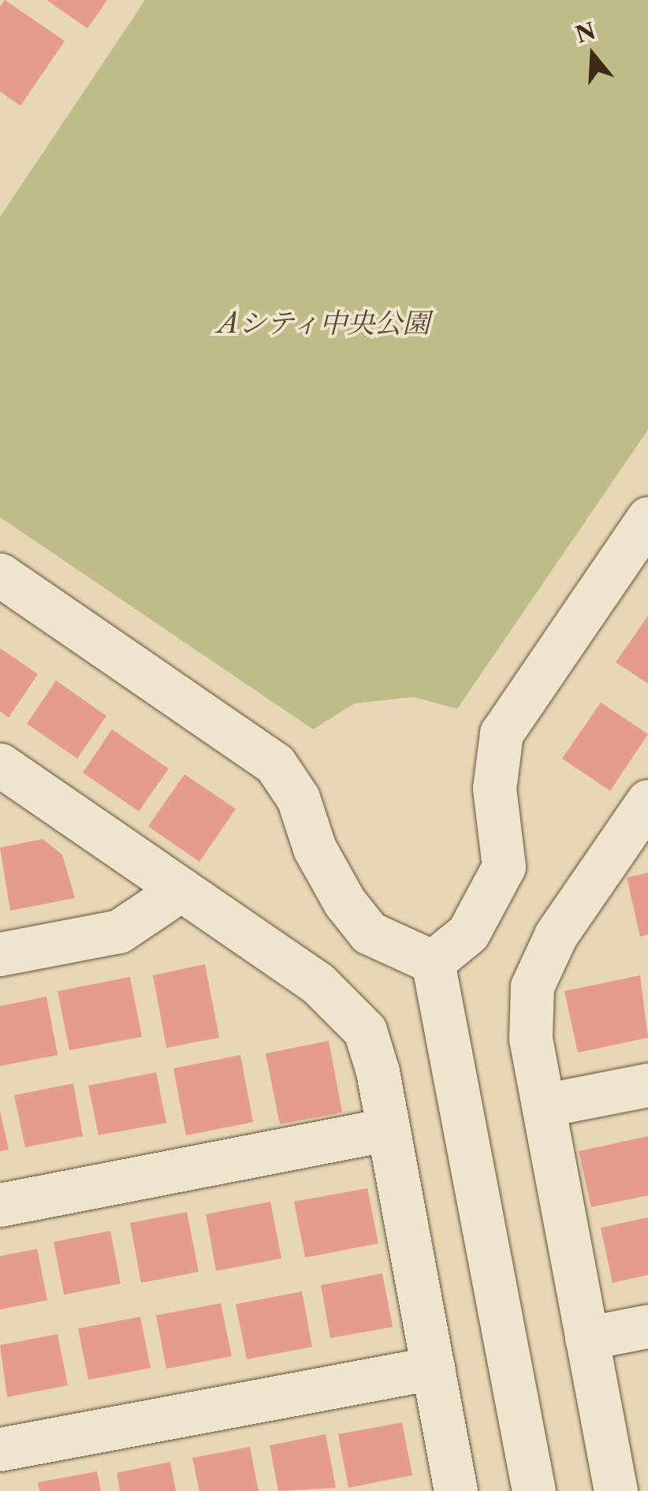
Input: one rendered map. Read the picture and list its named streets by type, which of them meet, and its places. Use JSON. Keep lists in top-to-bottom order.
{
  "parks": ["Aシティ中央公園"],
  "north": "top"
}
